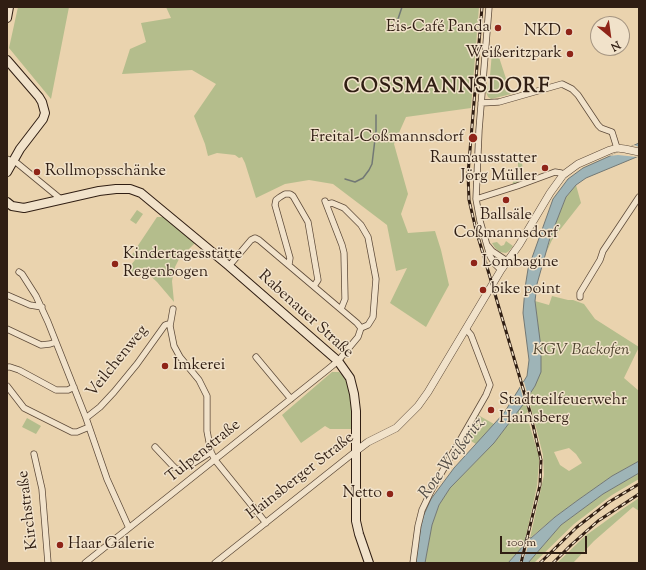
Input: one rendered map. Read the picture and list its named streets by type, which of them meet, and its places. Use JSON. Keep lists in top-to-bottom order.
{
  "streets": {
    "main road": ["Rabenauer Straße"],
    "street": [
      "Veilchenweg",
      "Tulpenstraße",
      "Hainsberger Straße",
      "Kirchstraße"
    ]
  },
  "crossings": [
    ["Rabenauer Straße", "Tulpenstraße"],
    ["Rabenauer Straße", "Hainsberger Straße"]
  ],
  "districts": ["COSSMANNSDORF"],
  "water": ["Rote Weißeritz"],
  "parks": ["KGV Backofen"],
  "places": [
    "Eis-Café Panda",
    "NKD",
    "Weißeritzpark",
    "Freital-Coßmannsdorf",
    "Raumausstatter Jörg Müller",
    "Rollmopsschänke",
    "Ballsäle Coßmannsdorf",
    "Lombagine",
    "Kindertagesstätte Regenbogen",
    "bike point",
    "Imkerei",
    "Stadtteilfeuerwehr Hainsberg",
    "Netto",
    "Haar Galerie"
  ],
  "scale_bar": "100 m",
  "north": "bottom right"
}
